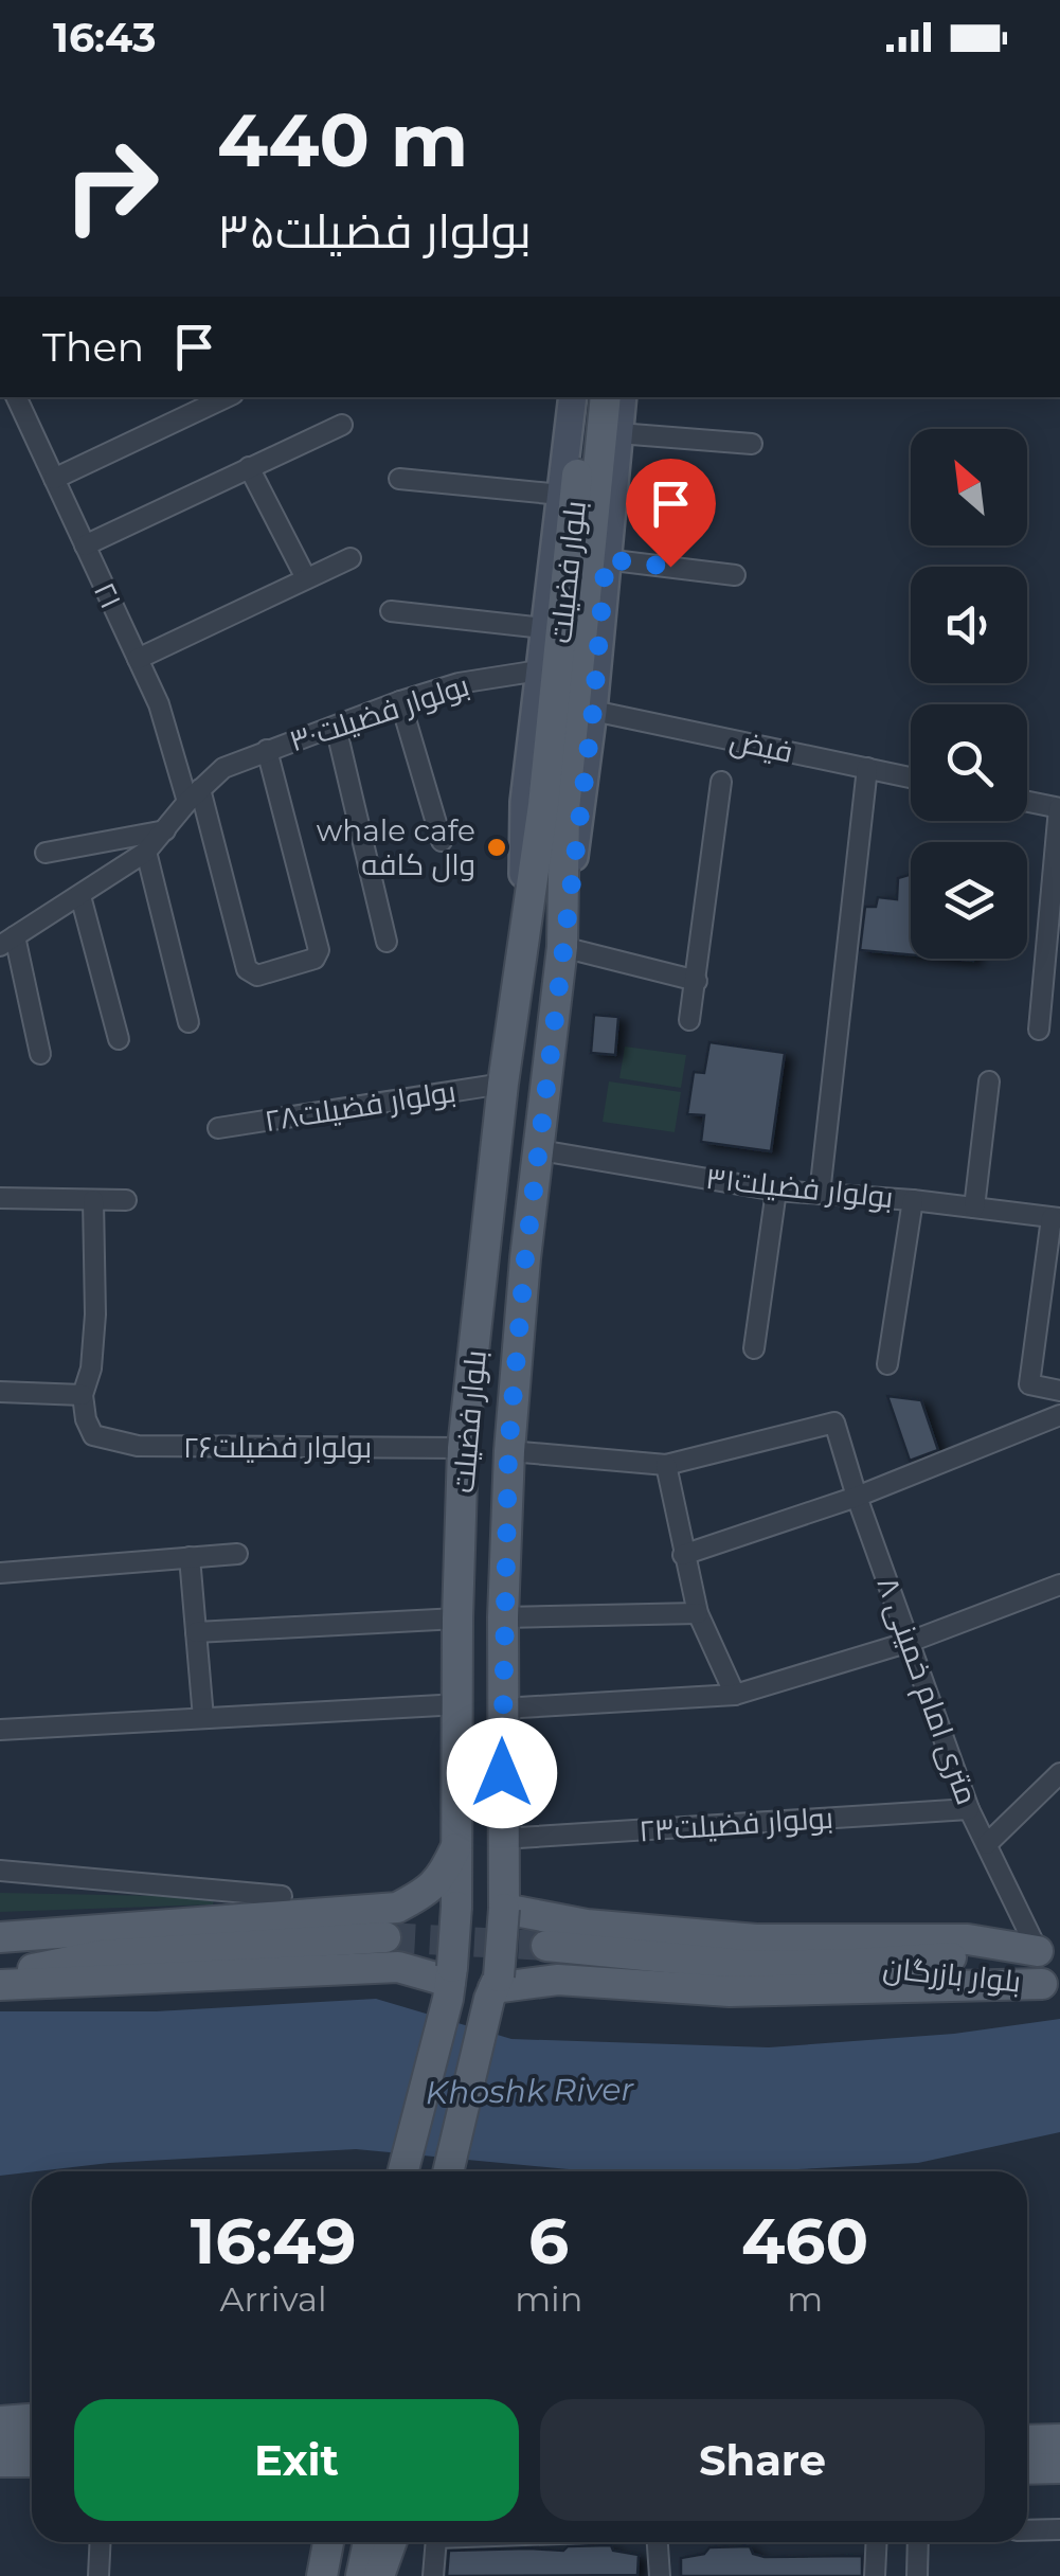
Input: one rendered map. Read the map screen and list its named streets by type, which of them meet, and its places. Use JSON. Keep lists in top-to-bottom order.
{
  "streets": {
    "main road": ["بلوار فضیلت", "بلوار بازرگان"],
    "street": [
      "۲۱",
      "بولوار فضیلت۳۰",
      "فیض",
      "بولوار فضیلت۲۸",
      "بولوار فضیلت۳۱",
      "بولوار فضیلت۲۶",
      "۸ متری امام خمینی",
      "بولوار فضیلت۲۳"
    ]
  },
  "crossings": [
    ["بلوار فضیلت", "بولوار فضیلت۳۰"],
    ["بلوار فضیلت", "فیض"],
    ["بلوار فضیلت", "بولوار فضیلت۲۸"],
    ["بلوار فضیلت", "بولوار فضیلت۳۱"],
    ["بلوار فضیلت", "بولوار فضیلت۲۶"],
    ["بلوار فضیلت", "بولوار فضیلت۲۳"],
    ["۲۱", "بولوار فضیلت۳۰"],
    ["۸ متری امام خمینی", "بولوار فضیلت۲۳"],
    ["۸ متری امام خمینی", "بلوار بازرگان"]
  ],
  "water": ["Khoshk River"],
  "places": ["whale cafe وال کافه"],
  "north": "top left",
  "page": {
    "status": "16:43",
    "turn": ["440 m", "بولوار فضیلت۳۵"],
    "then": "Then",
    "eta": [
      "16:49",
      "Arrival",
      "6",
      "min",
      "460",
      "m"
    ],
    "buttons": ["Exit", "Share"]
  }
}
